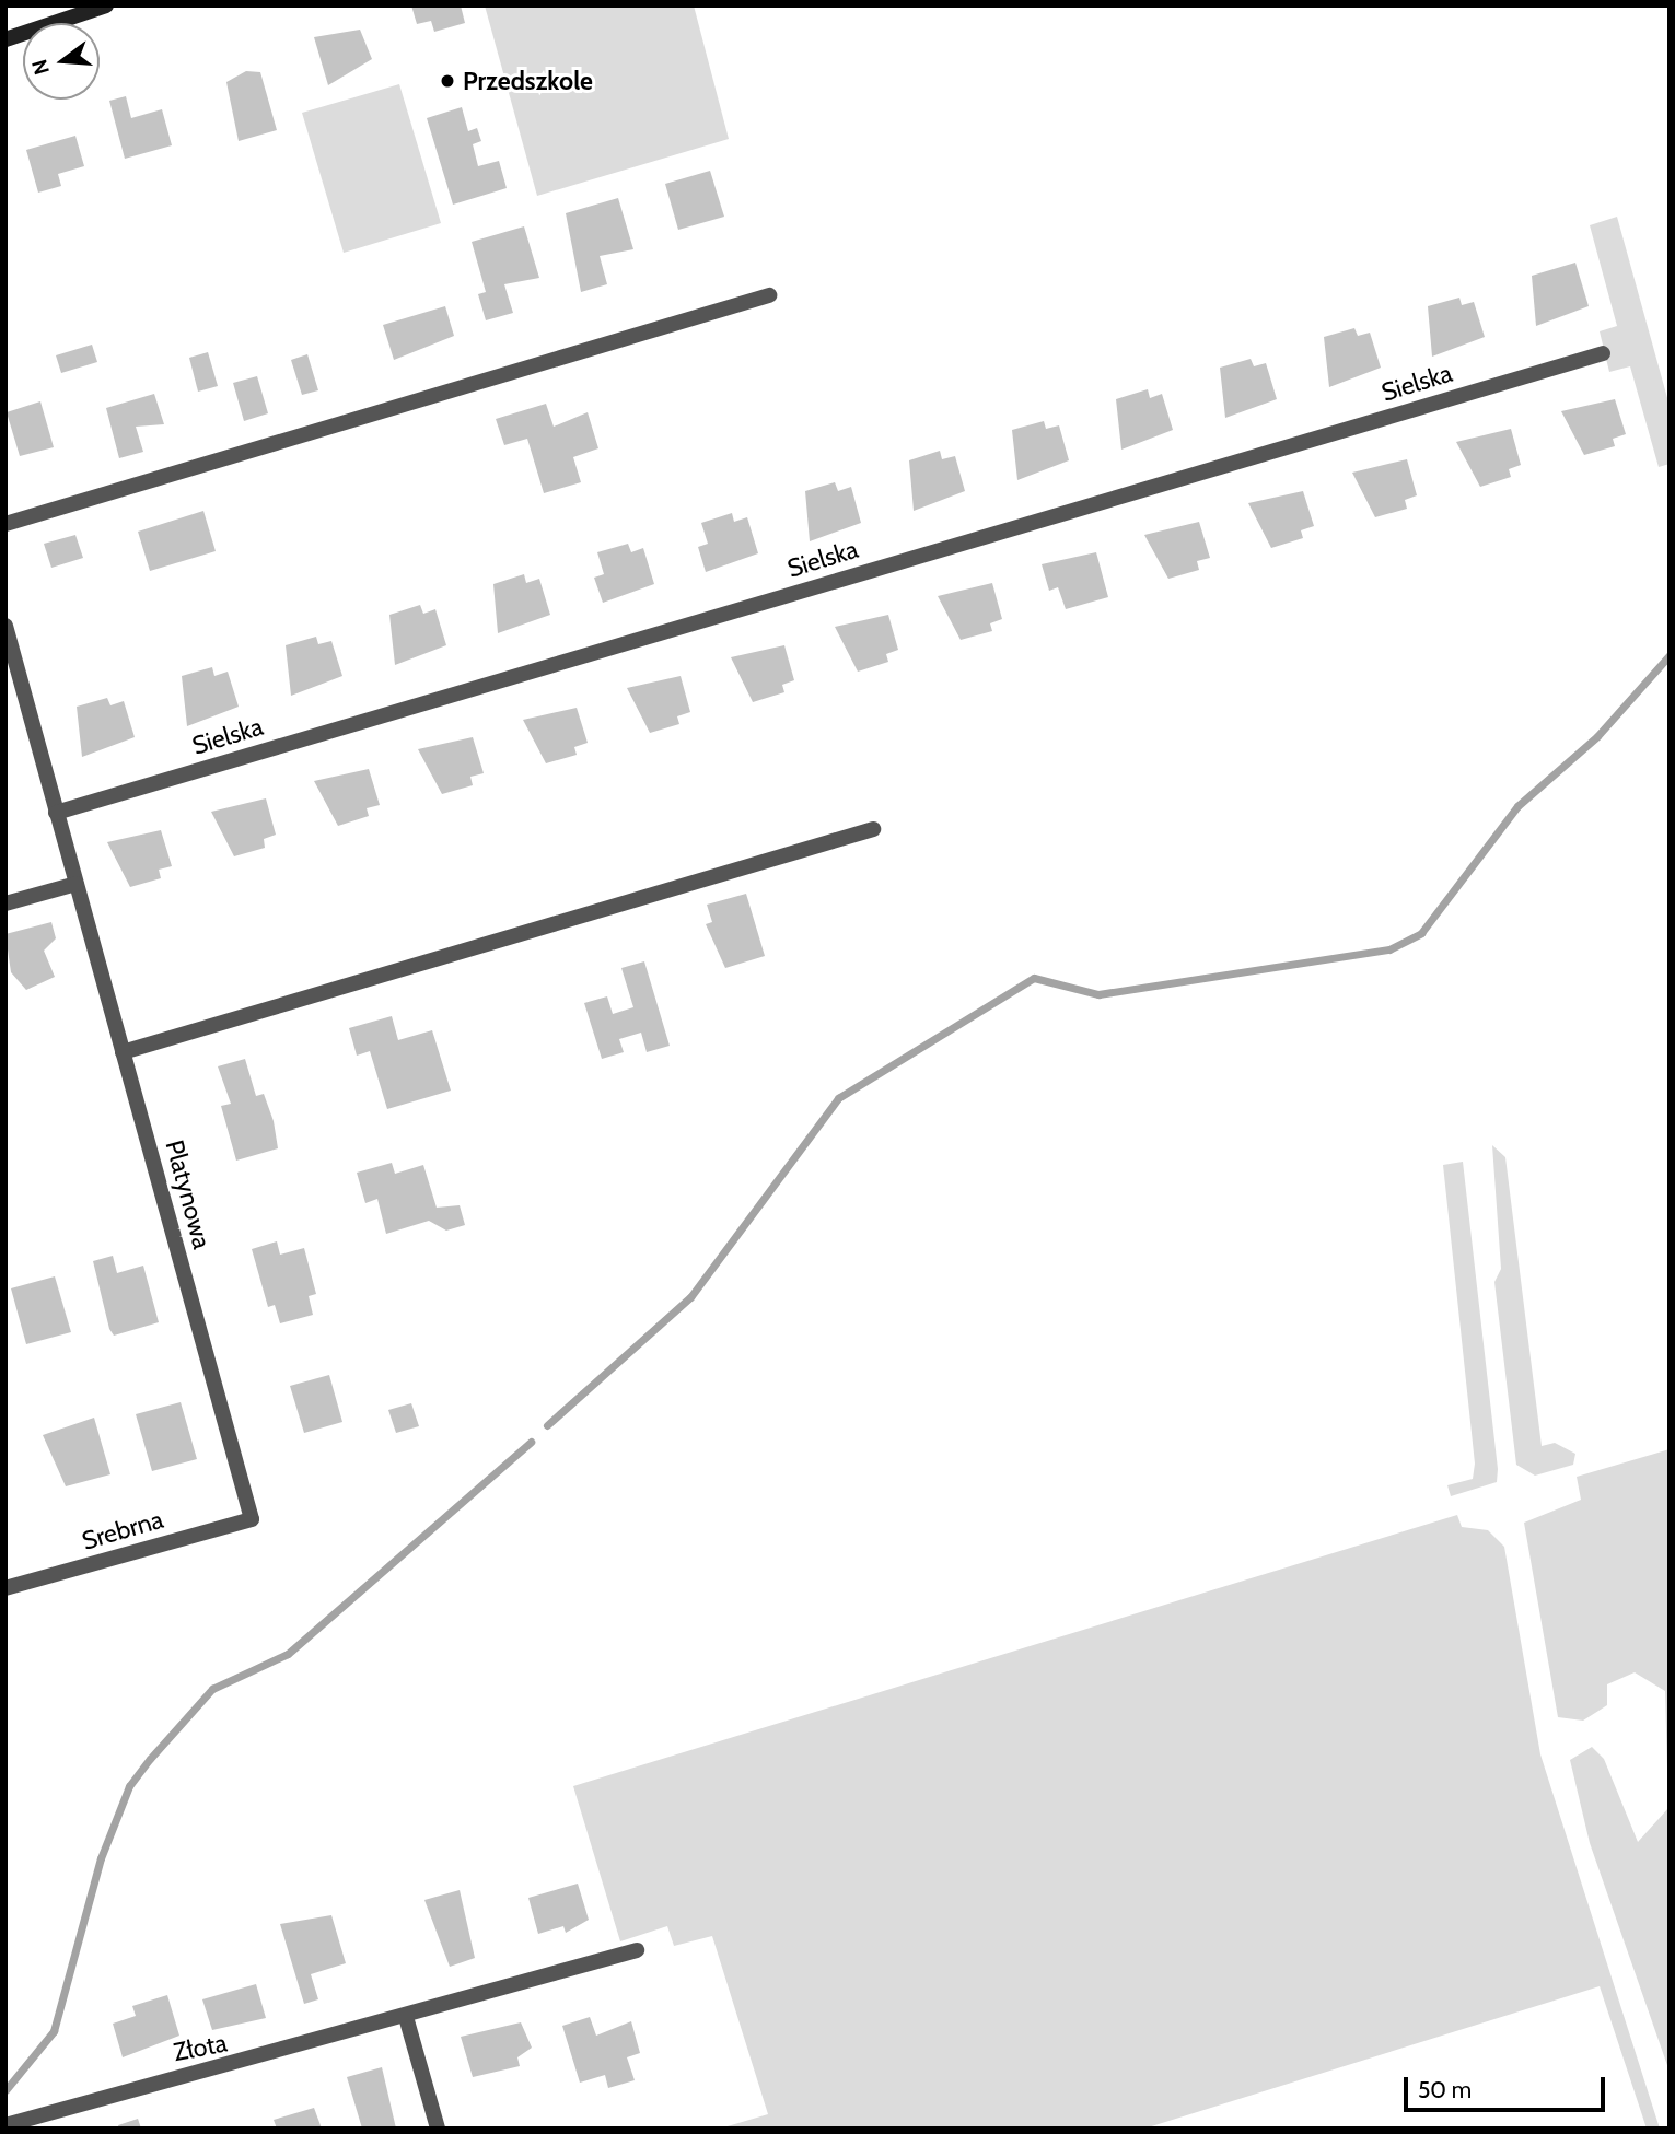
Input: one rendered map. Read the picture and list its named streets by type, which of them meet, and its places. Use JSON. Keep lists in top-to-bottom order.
{
  "streets": {
    "street": [
      "Sielska",
      "Platynowa",
      "Srebrna",
      "Złota"
    ]
  },
  "crossings": [
    ["Sielska", "Platynowa"],
    ["Platynowa", "Srebrna"]
  ],
  "places": ["Przedszkole"],
  "scale_bar": "50 m",
  "north": "left"
}
